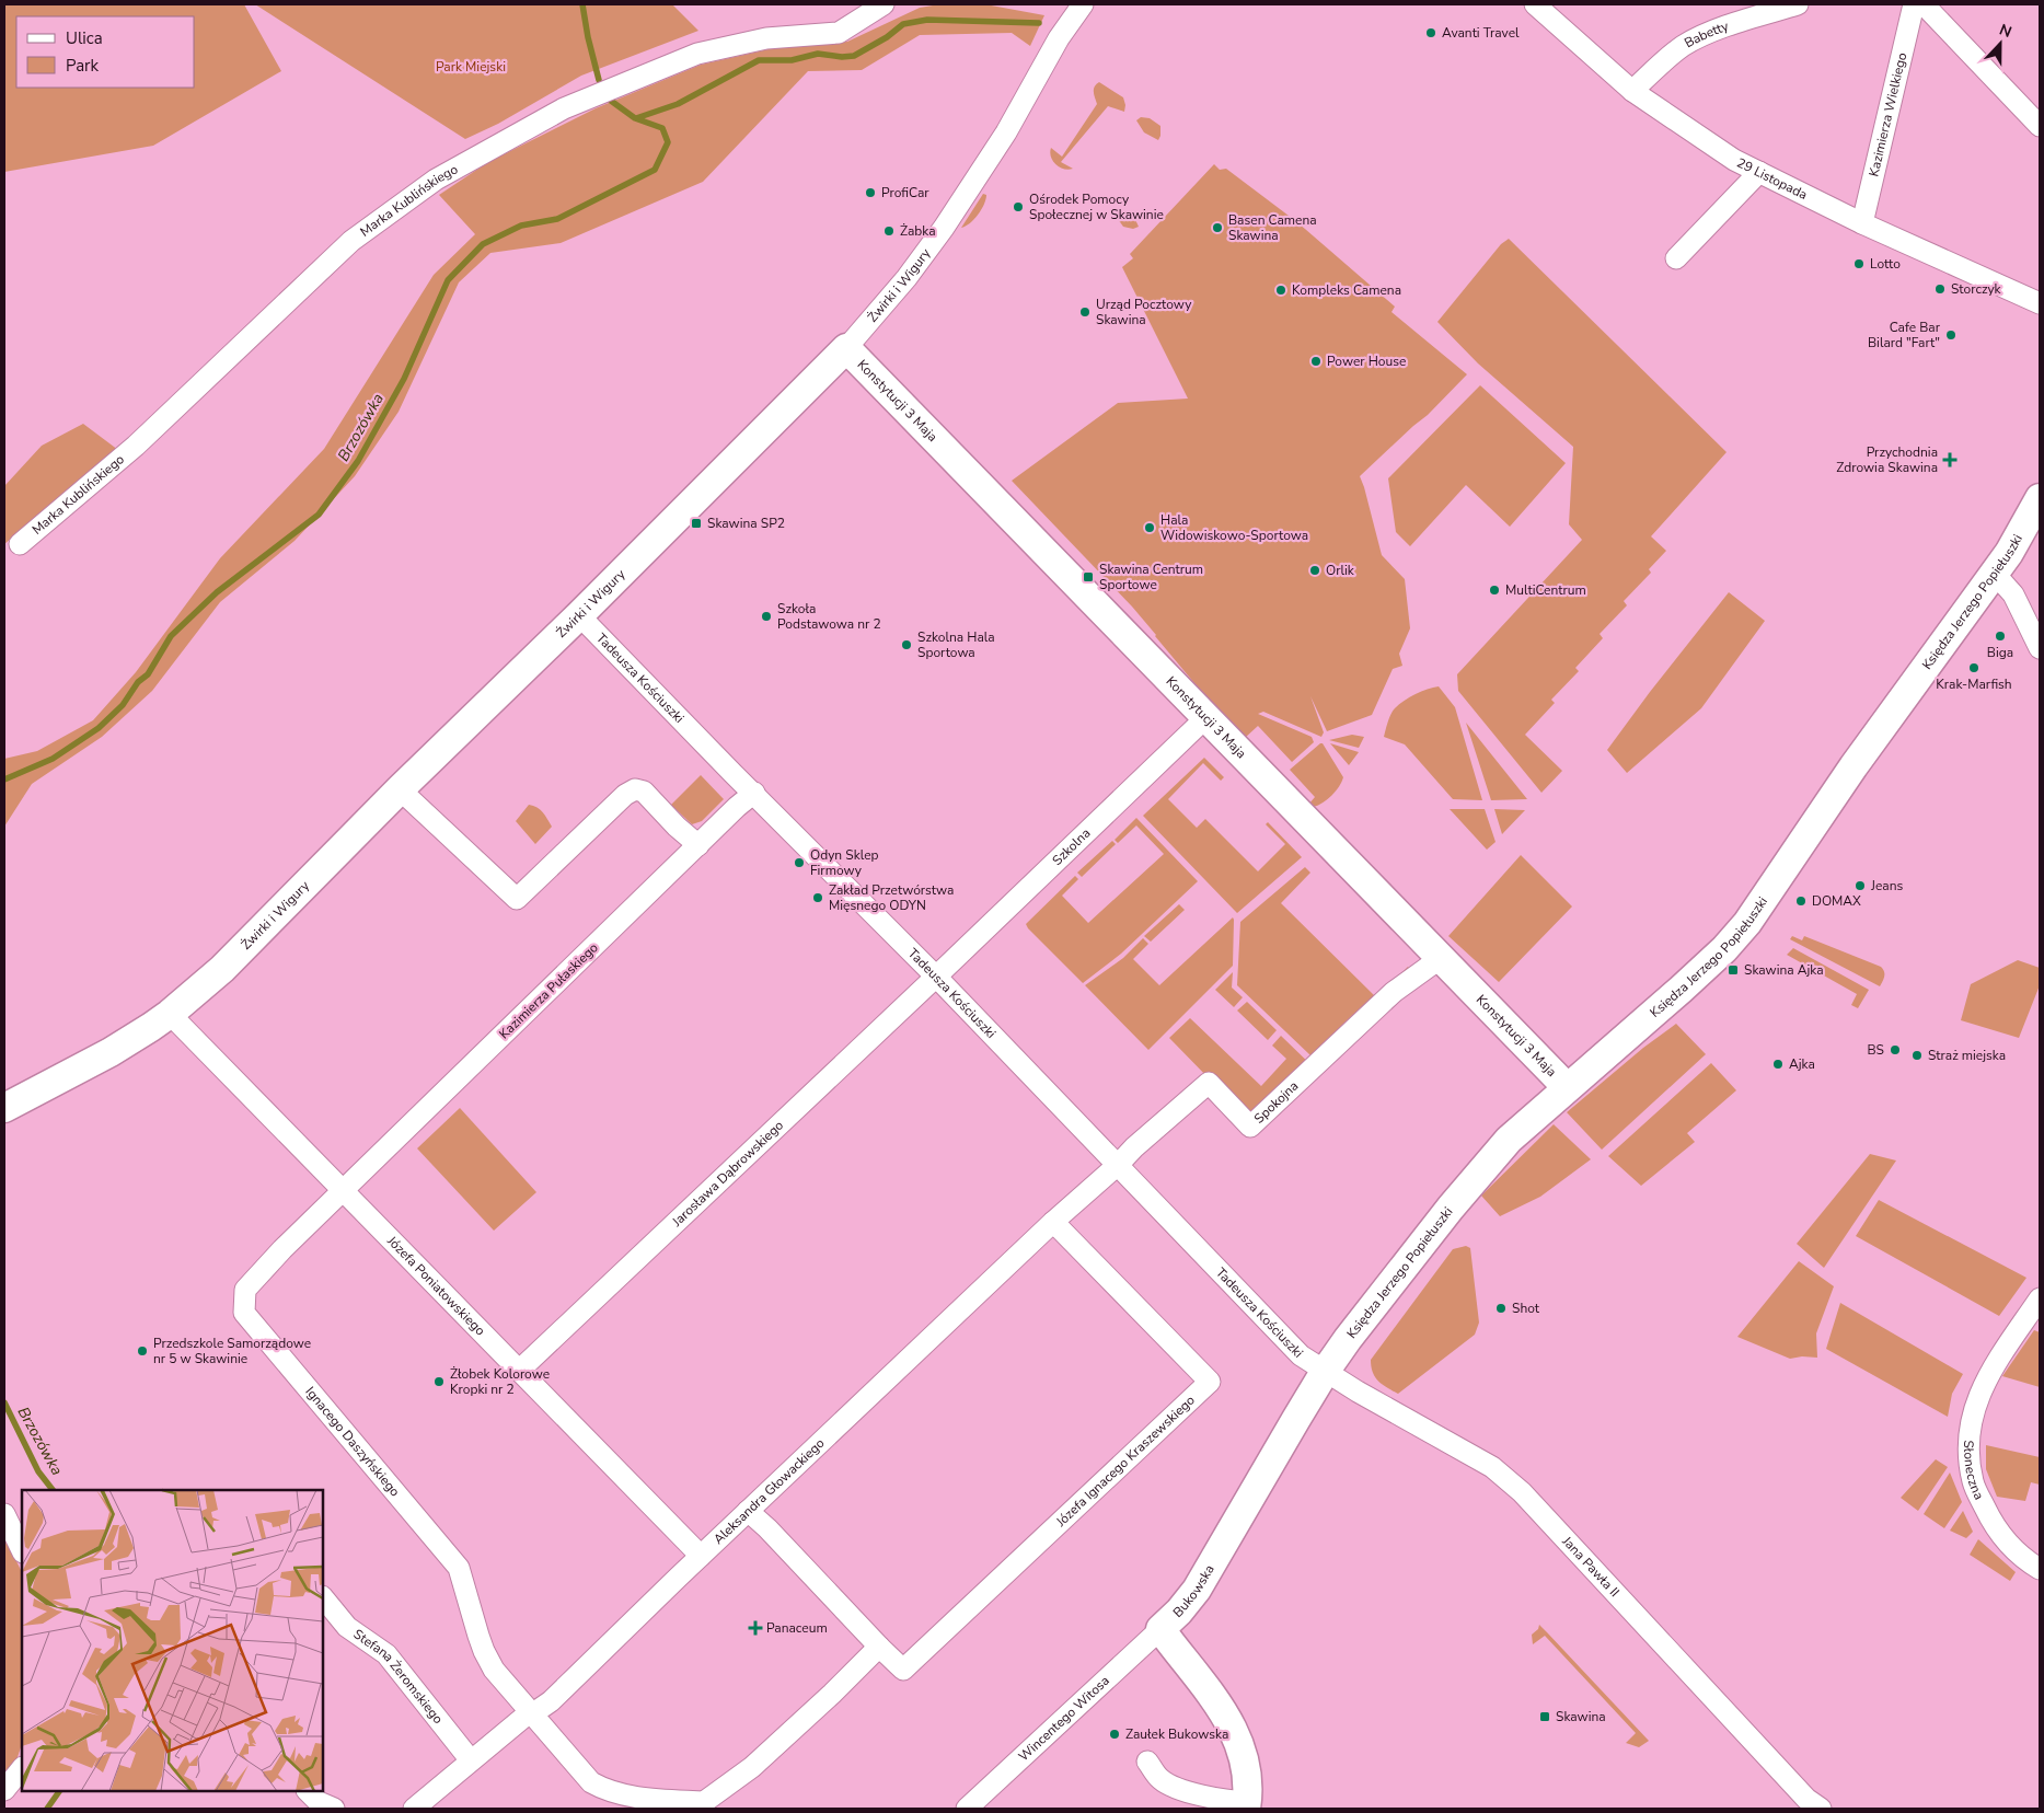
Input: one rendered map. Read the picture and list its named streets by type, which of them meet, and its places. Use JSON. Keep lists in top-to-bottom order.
{
  "streets": {
    "street": [
      "Babetty",
      "Kazimierza Wielkiego",
      "29 Listopada",
      "Marka Kublińskiego",
      "Żwirki i Wigury",
      "Konstytucji 3 Maja",
      "Księdza Jerzego Popiełuszki",
      "Tadeusza Kościuszki",
      "Szkolna",
      "Kazimierza Pułaskiego",
      "Spokojna",
      "Jarosława Dąbrowskiego",
      "Józefa Poniatowskiego",
      "Ignacego Daszyńskiego",
      "Józefa Ignacego Kraszewskiego",
      "Słoneczna",
      "Aleksandra Głowackiego",
      "Jana Pawła II",
      "Bukowska",
      "Stefana Żeromskiego",
      "Wincentego Witosa"
    ]
  },
  "crossings": [
    ["Babetty", "29 Listopada"],
    ["Kazimierza Wielkiego", "29 Listopada"],
    ["Żwirki i Wigury", "Konstytucji 3 Maja"],
    ["Żwirki i Wigury", "Tadeusza Kościuszki"],
    ["Żwirki i Wigury", "Józefa Poniatowskiego"],
    ["Konstytucji 3 Maja", "Księdza Jerzego Popiełuszki"],
    ["Konstytucji 3 Maja", "Szkolna"],
    ["Konstytucji 3 Maja", "Spokojna"],
    ["Księdza Jerzego Popiełuszki", "Tadeusza Kościuszki"],
    ["Księdza Jerzego Popiełuszki", "Jana Pawła II"],
    ["Księdza Jerzego Popiełuszki", "Bukowska"],
    ["Tadeusza Kościuszki", "Szkolna"],
    ["Tadeusza Kościuszki", "Kazimierza Pułaskiego"],
    ["Tadeusza Kościuszki", "Spokojna"],
    ["Tadeusza Kościuszki", "Jarosława Dąbrowskiego"],
    ["Tadeusza Kościuszki", "Aleksandra Głowackiego"],
    ["Tadeusza Kościuszki", "Jana Pawła II"],
    ["Tadeusza Kościuszki", "Bukowska"],
    ["Szkolna", "Jarosława Dąbrowskiego"],
    ["Kazimierza Pułaskiego", "Józefa Poniatowskiego"],
    ["Kazimierza Pułaskiego", "Ignacego Daszyńskiego"],
    ["Spokojna", "Aleksandra Głowackiego"],
    ["Jarosława Dąbrowskiego", "Józefa Poniatowskiego"],
    ["Józefa Poniatowskiego", "Ignacego Daszyńskiego"],
    ["Józefa Poniatowskiego", "Aleksandra Głowackiego"],
    ["Ignacego Daszyńskiego", "Aleksandra Głowackiego"],
    ["Józefa Ignacego Kraszewskiego", "Aleksandra Głowackiego"],
    ["Aleksandra Głowackiego", "Stefana Żeromskiego"],
    ["Jana Pawła II", "Bukowska"],
    ["Bukowska", "Wincentego Witosa"]
  ],
  "water": ["Brzozówka"],
  "parks": ["Park Miejski"],
  "places": {
    "other": [
      "Avanti Travel",
      "ProfiCar",
      "Ośrodek Pomocy Społecznej w Skawinie",
      "Basen Camena Skawina",
      "Żabka",
      "Lotto",
      "Storczyk",
      "Kompleks Camena",
      "Urząd Pocztowy Skawina",
      "Cafe Bar Bilard \"Fart\"",
      "Power House",
      "Hala Widowiskowo-Sportowa",
      "Orlik",
      "MultiCentrum",
      "Szkoła Podstawowa nr 2",
      "Biga",
      "Szkolna Hala Sportowa",
      "Krak-Marfish",
      "Odyn Sklep Firmowy",
      "Jeans",
      "Zakład Przetwórstwa Mięsnego ODYN",
      "DOMAX",
      "BS",
      "Straż miejska",
      "Ajka",
      "Shot",
      "Przedszkole Samorządowe nr 5 w Skawinie",
      "Żłobek Kolorowe Kropki nr 2",
      "Zaułek Bukowska"
    ],
    "health": ["Przychodnia Zdrowia Skawina", "Panaceum"],
    "transit": [
      "Skawina SP2",
      "Skawina Centrum Sportowe",
      "Skawina Ajka",
      "Skawina"
    ]
  },
  "legend": ["Ulica", "Park"],
  "north": "top"
}
